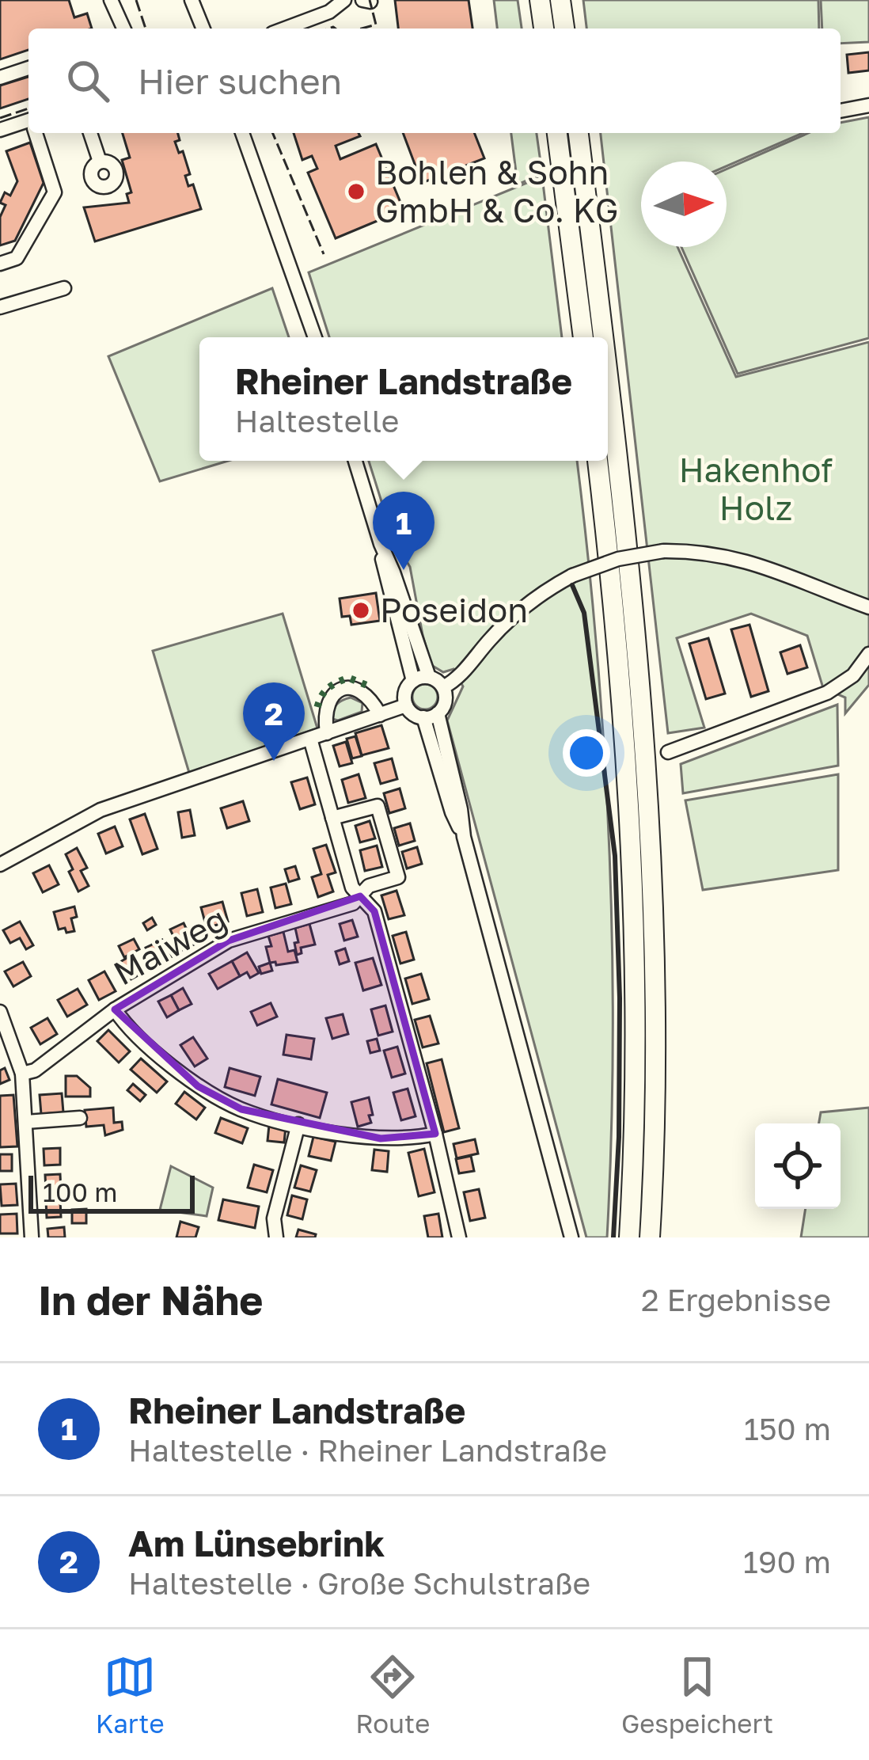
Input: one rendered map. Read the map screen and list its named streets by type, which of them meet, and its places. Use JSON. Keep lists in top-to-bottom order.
{
  "streets": {
    "street": ["Maiweg"]
  },
  "parks": ["Hakenhof Holz"],
  "places": ["Bohlen & Sohn GmbH & Co. KG", "Poseidon"],
  "scale_bar": "100 m",
  "north": "right",
  "page": {
    "search": "Hier suchen",
    "popup": ["Rheiner Landstraße", "Haltestelle"],
    "pins": ["1", "2"],
    "scale": "100 m",
    "heading": ["In der Nähe", "2 Ergebnisse"],
    "list": [
      {
        "mark": "1",
        "name": "Rheiner Landstraße",
        "note": "Haltestelle · Rheiner Landstraße",
        "value": "150 m"
      },
      {
        "mark": "2",
        "name": "Am Lünsebrink",
        "note": "Haltestelle · Große Schulstraße",
        "value": "190 m"
      }
    ],
    "nav": ["Karte", "Route", "Gespeichert"]
  }
}
